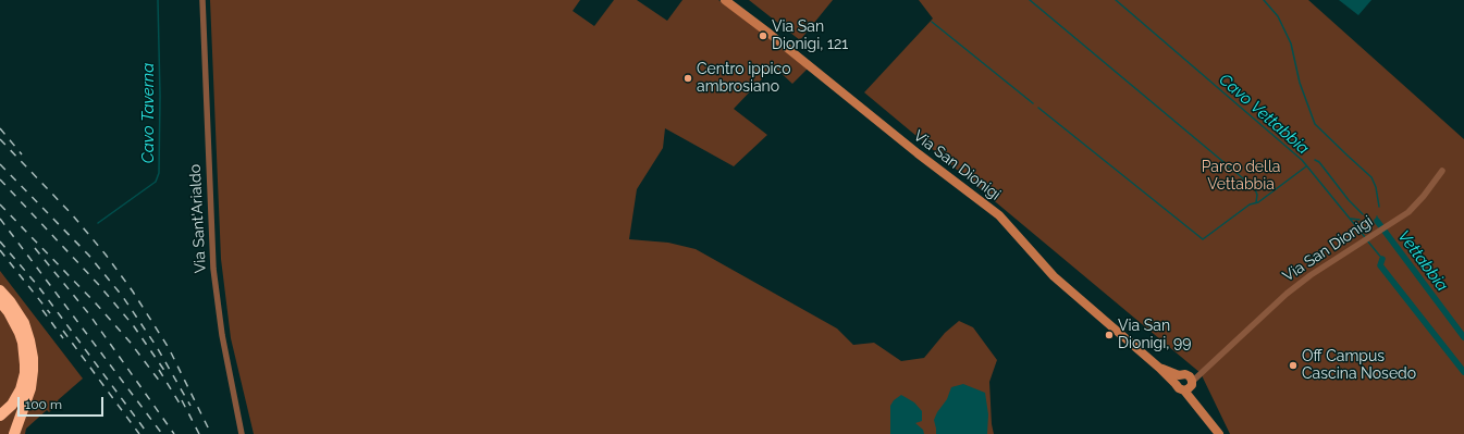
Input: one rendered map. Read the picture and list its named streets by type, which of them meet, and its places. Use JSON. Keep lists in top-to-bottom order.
{
  "streets": {
    "street": ["Via San Dionigi", "Via Sant'Arialdo"]
  },
  "water": ["Cavo Taverna", "Cavo Vettabbia", "Vettabbia"],
  "parks": ["Parco della Vettabbia"],
  "places": [
    "Via San Dionigi, 121",
    "Centro ippico ambrosiano",
    "Via San Dionigi, 99",
    "Off Campus Cascina Nosedo"
  ],
  "scale_bar": "100 m"
}
